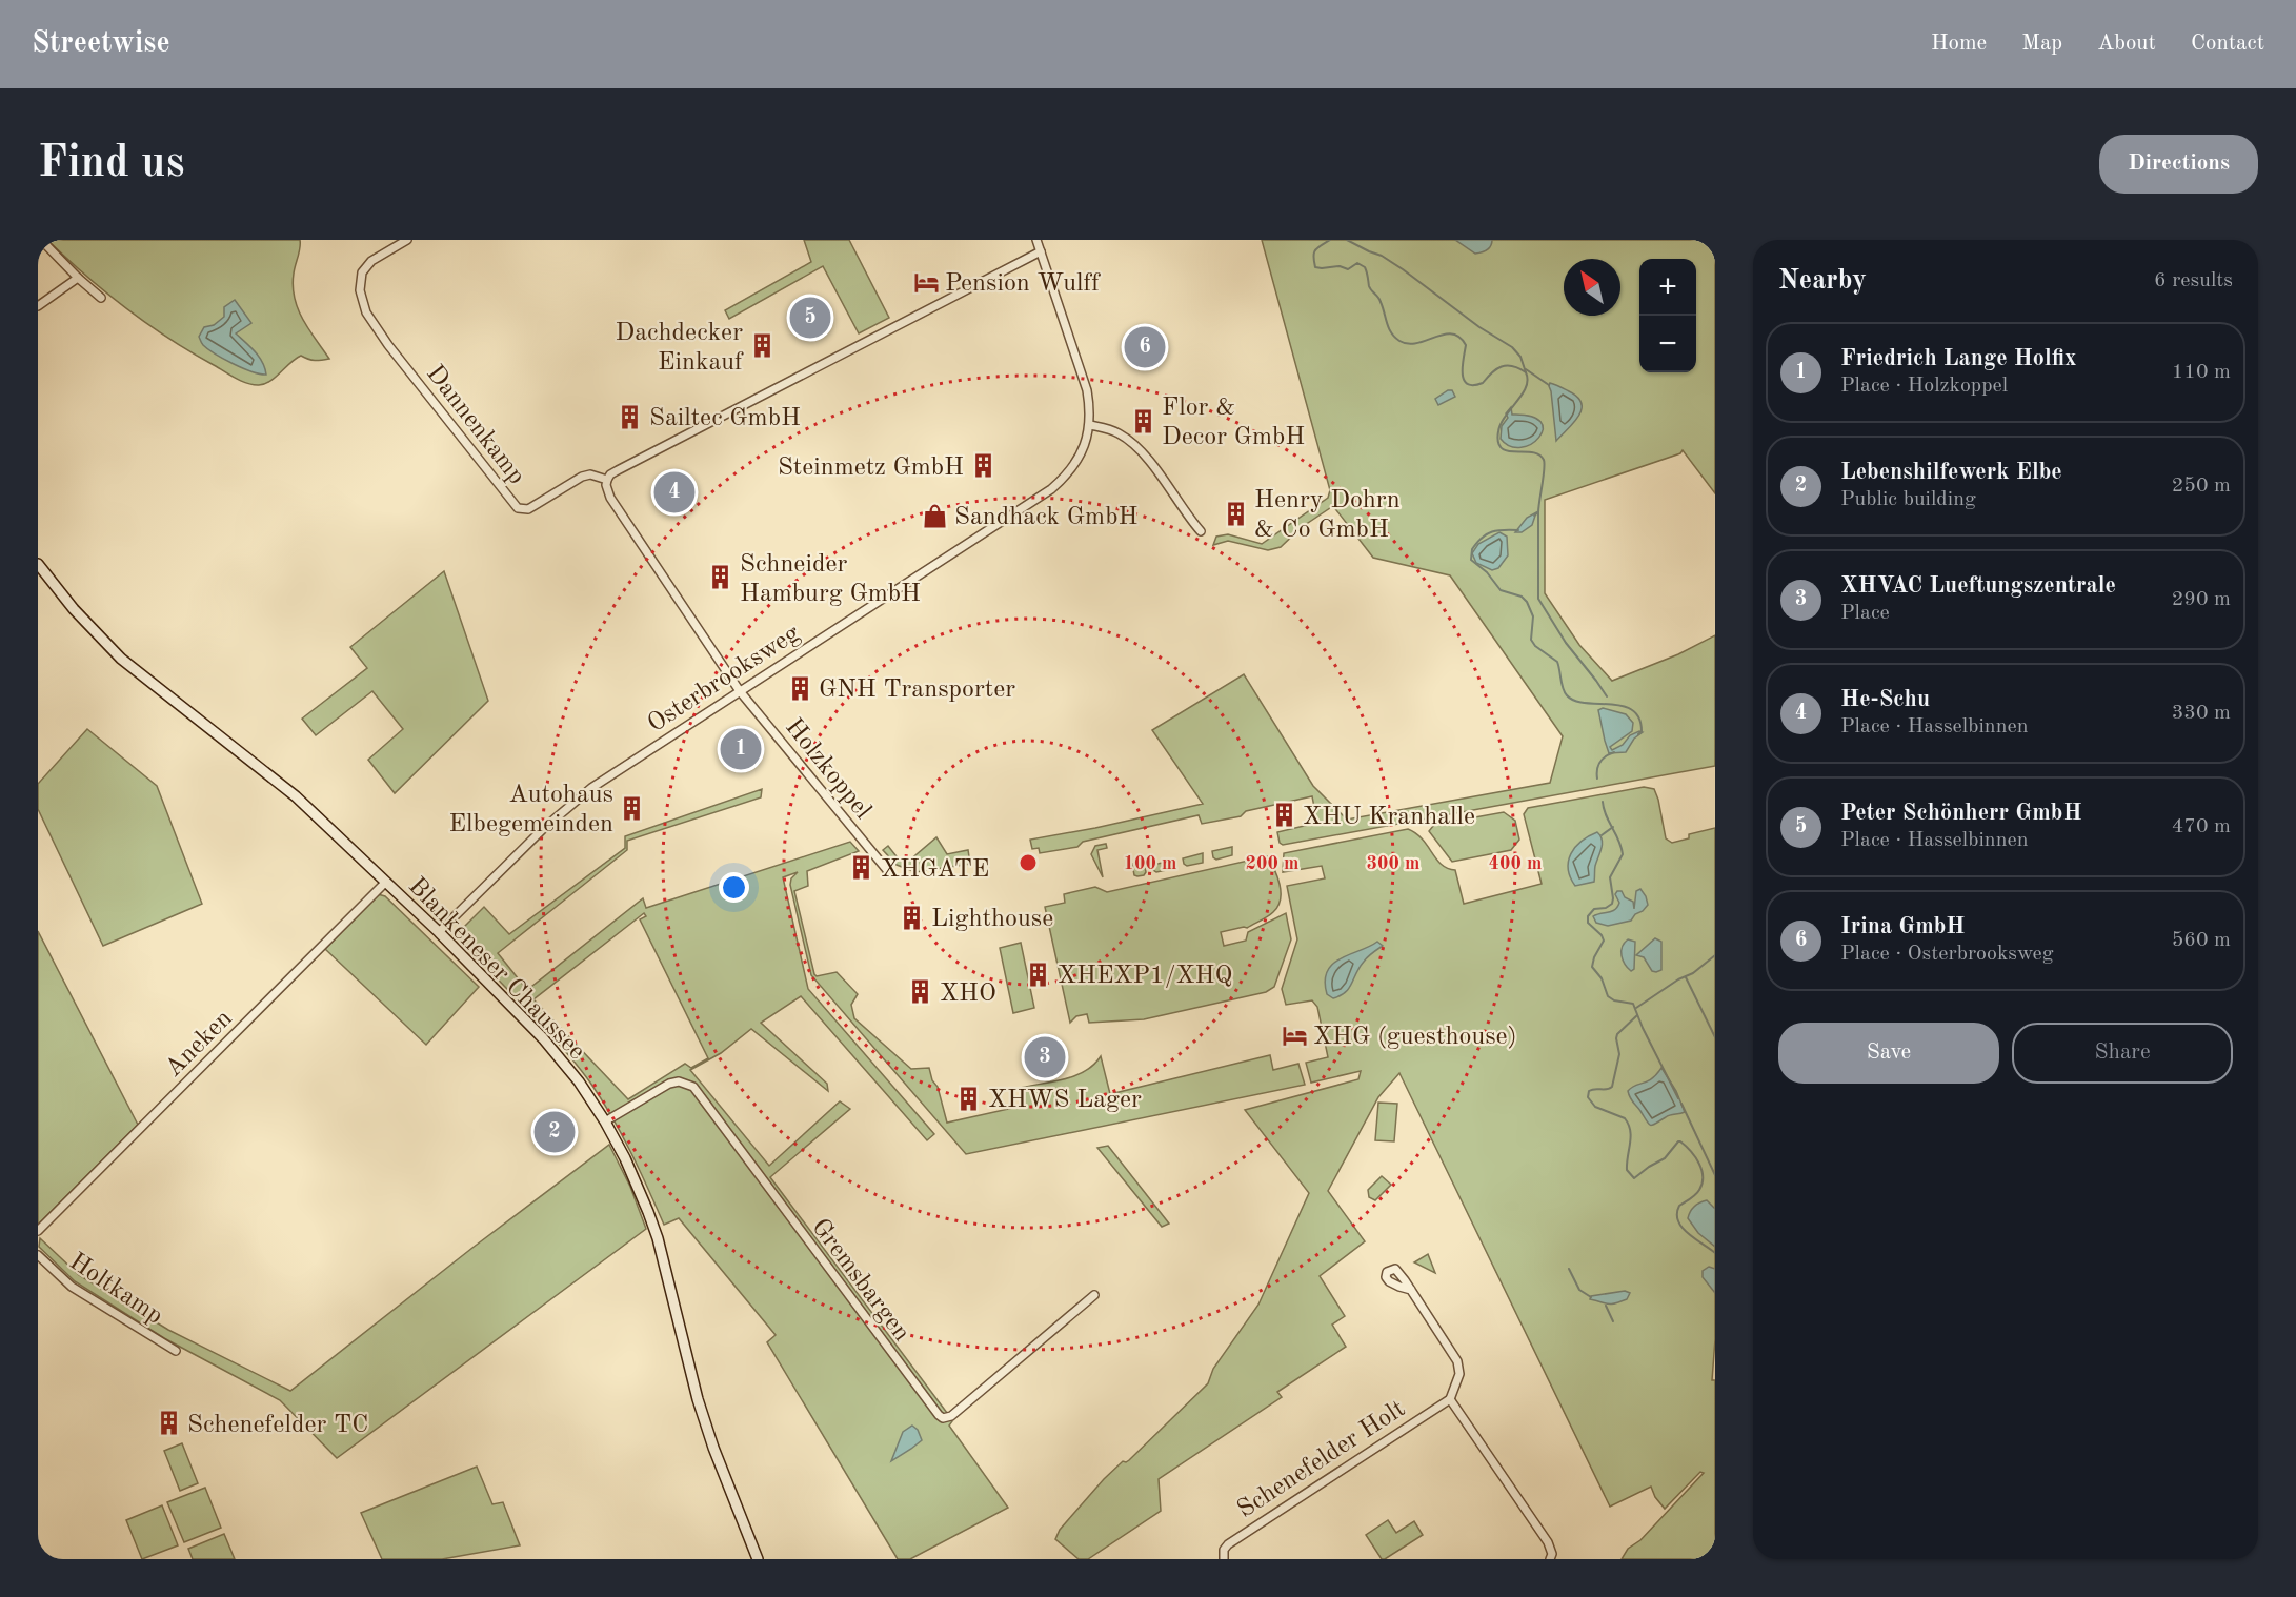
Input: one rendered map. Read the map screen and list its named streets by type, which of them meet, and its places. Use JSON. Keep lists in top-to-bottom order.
{
  "streets": {
    "main road": ["Blankeneser Chaussee"],
    "street": [
      "Dannenkamp",
      "Osterbrooksweg",
      "Holzkoppel",
      "Aneken",
      "Gremsbargen",
      "Holtkamp",
      "Schenefelder Holt"
    ]
  },
  "crossings": [
    ["Osterbrooksweg", "Holzkoppel"],
    ["Osterbrooksweg", "Blankeneser Chaussee"],
    ["Blankeneser Chaussee", "Aneken"],
    ["Blankeneser Chaussee", "Gremsbargen"]
  ],
  "places": {
    "hotel": ["Pension Wulff", "XHG (guesthouse)"],
    "building": [
      "Dachdecker Einkauf",
      "Sailtec GmbH",
      "Flor & Decor GmbH",
      "Steinmetz GmbH",
      "Henry Dohrn & Co GmbH",
      "Schneider Hamburg GmbH",
      "GNH Transporter",
      "Autohaus Elbegemeinden",
      "XHU Kranhalle",
      "XHGATE",
      "Lighthouse",
      "XHEXP1/XHQ",
      "XHO",
      "XHWS Lager",
      "Schenefelder TC"
    ],
    "shop": ["Sandhack GmbH"]
  },
  "north": "top left",
  "page": {
    "header": "Streetwise",
    "nav": [
      "Home",
      "Map",
      "About",
      "Contact"
    ],
    "buttons": [
      "Directions",
      ["Save", "Share"]
    ],
    "title": "Find us",
    "heading": ["Nearby", "6 results"],
    "map_buttons": ["+", "−"],
    "pins": [
      "5",
      "6",
      "4",
      "1",
      "3",
      "2"
    ],
    "list": [
      {
        "mark": "1",
        "name": "Friedrich Lange Holfix",
        "note": "Place · Holzkoppel",
        "value": "110 m"
      },
      {
        "mark": "2",
        "name": "Lebenshilfewerk Elbe",
        "note": "Public building",
        "value": "250 m"
      },
      {
        "mark": "3",
        "name": "XHVAC Lueftungszentrale",
        "note": "Place",
        "value": "290 m"
      },
      {
        "mark": "4",
        "name": "He-Schu",
        "note": "Place · Hasselbinnen",
        "value": "330 m"
      },
      {
        "mark": "5",
        "name": "Peter Schönherr GmbH",
        "note": "Place · Hasselbinnen",
        "value": "470 m"
      },
      {
        "mark": "6",
        "name": "Irina GmbH",
        "note": "Place · Osterbrooksweg",
        "value": "560 m"
      }
    ]
  },
  "rings": [
    "100 m",
    "200 m",
    "300 m",
    "400 m"
  ]
}
